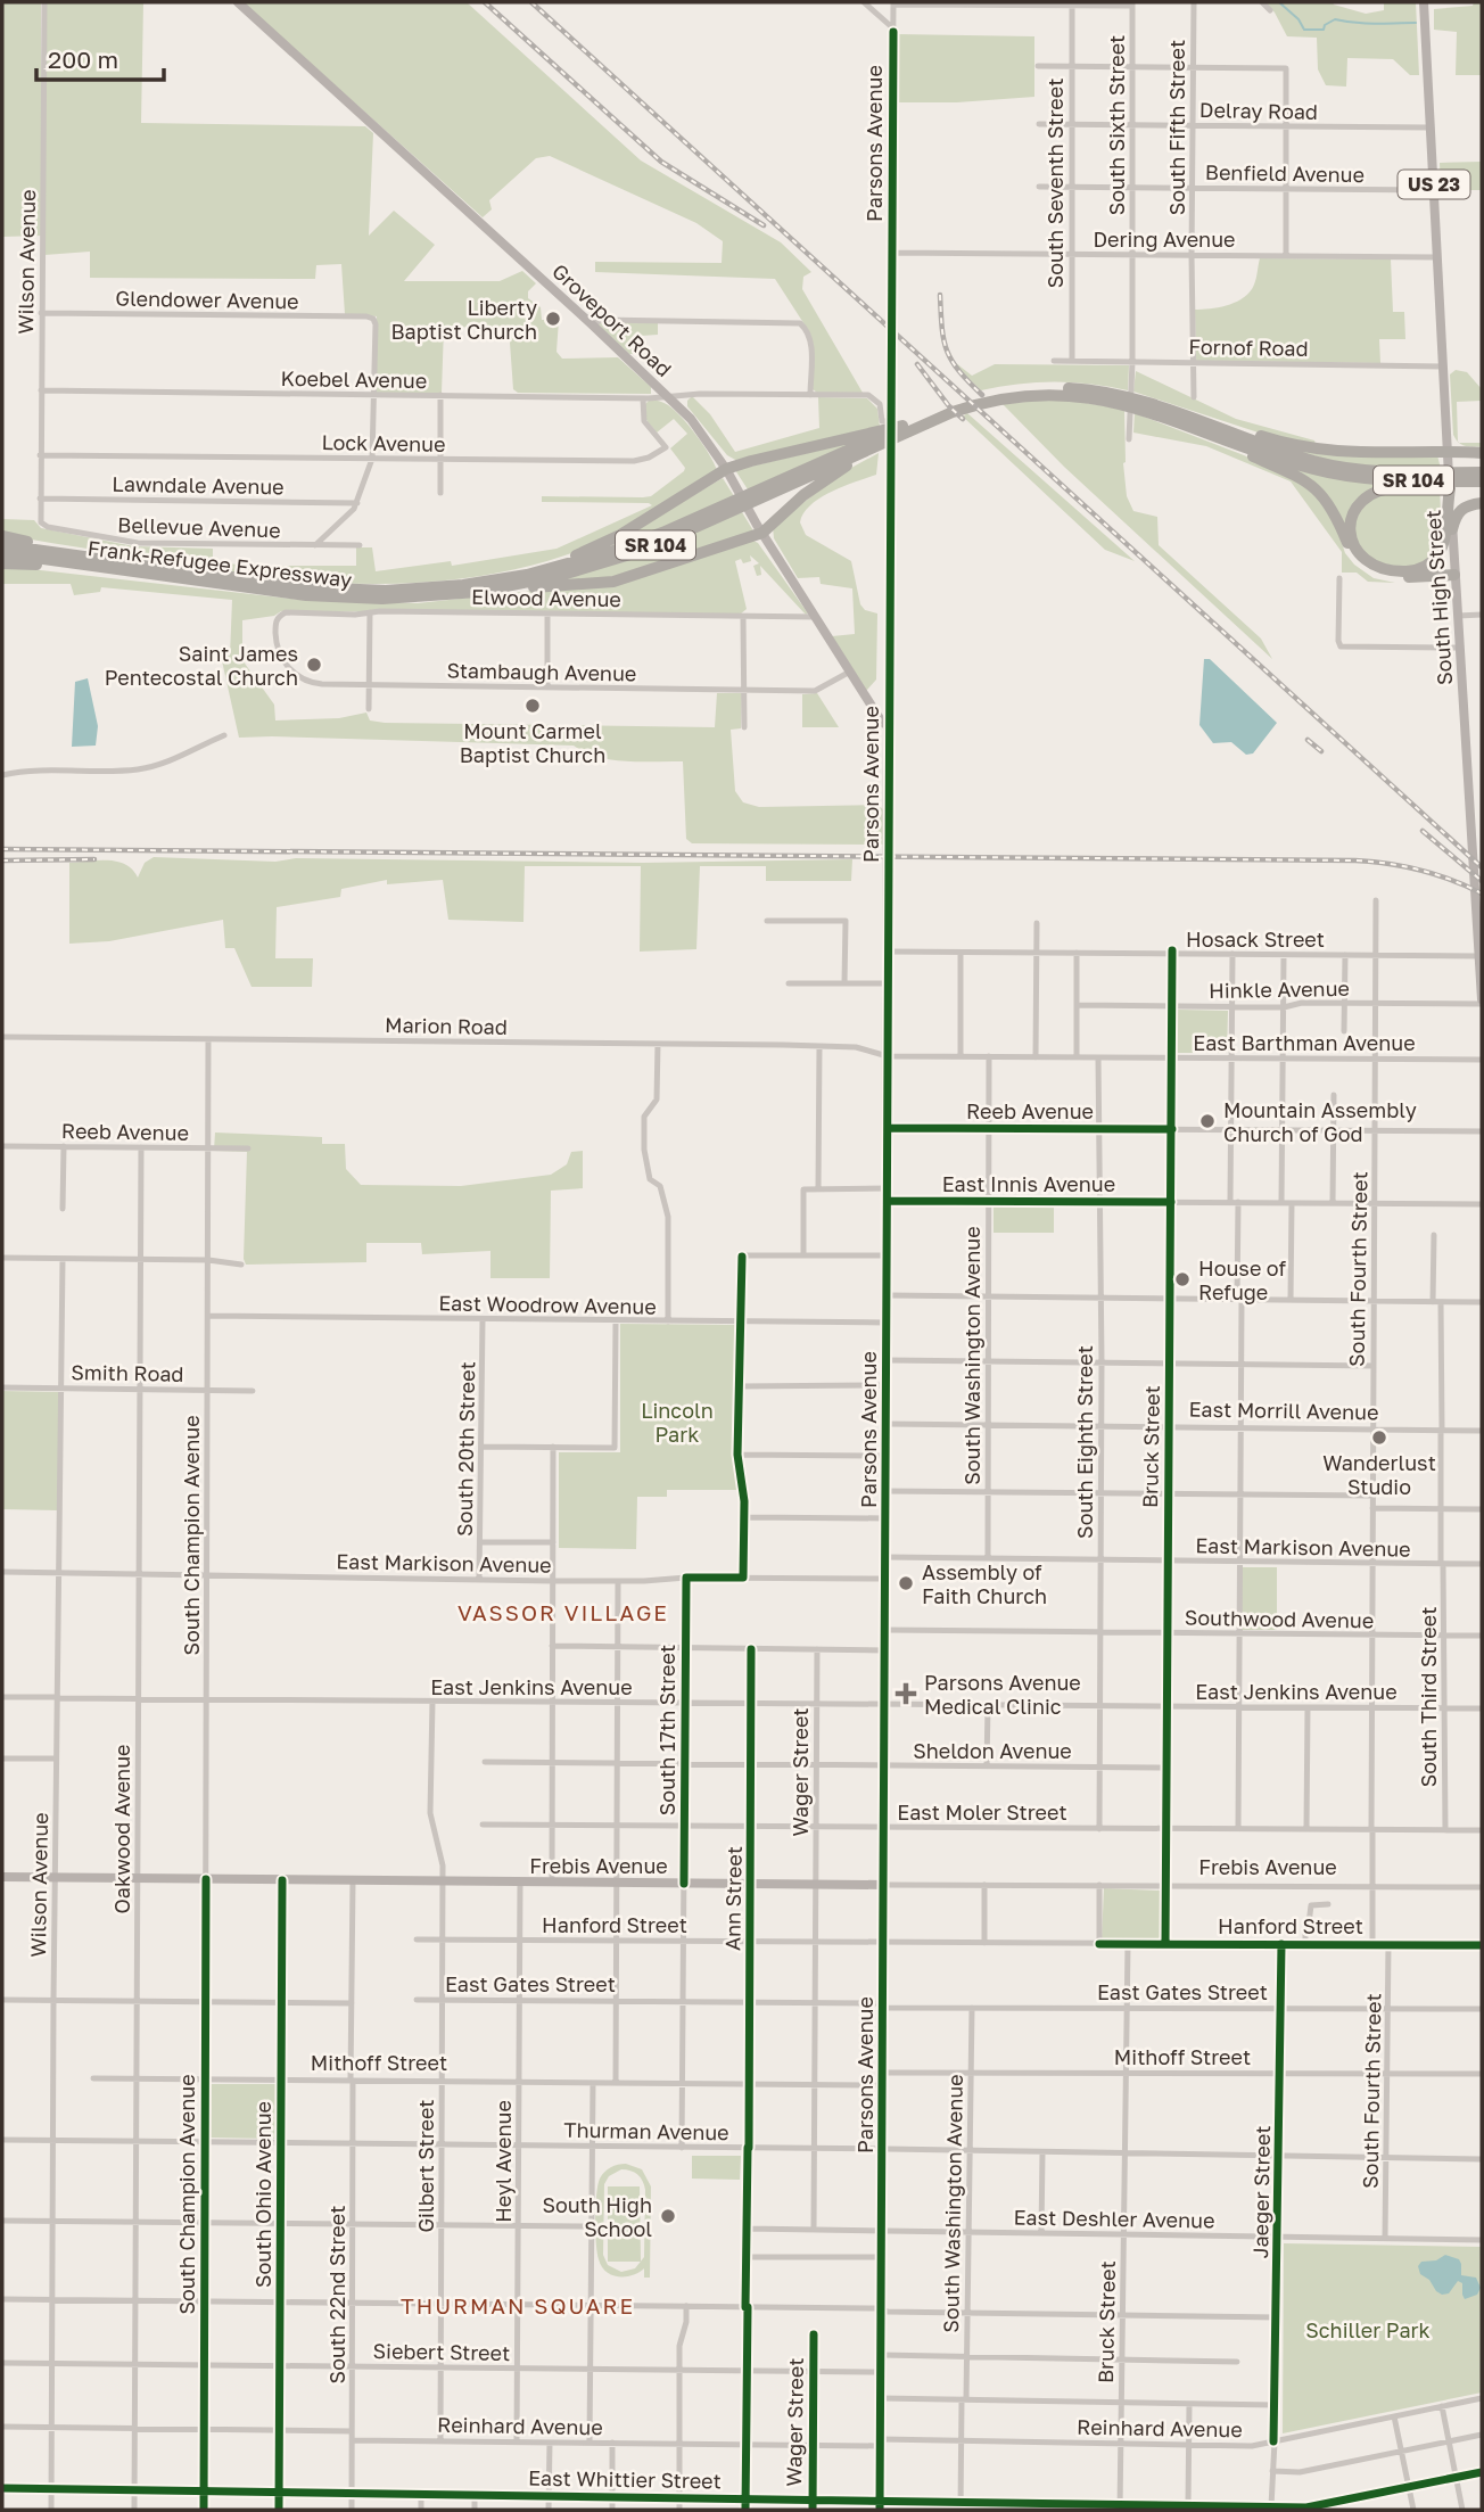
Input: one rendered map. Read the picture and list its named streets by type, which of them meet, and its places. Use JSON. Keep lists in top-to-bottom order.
{
  "streets": {
    "highway": ["SR 104", "Frank-Refugee Expressway"],
    "main road": [
      "Parsons Avenue",
      "US 23",
      "Groveport Road",
      "South High Street",
      "Frebis Avenue"
    ],
    "street": [
      "Delray Road",
      "South Sixth Street",
      "South Fifth Street",
      "Benfield Avenue",
      "South Seventh Street",
      "Dering Avenue",
      "Wilson Avenue",
      "Glendower Avenue",
      "Fornof Road",
      "Koebel Avenue",
      "Lock Avenue",
      "Lawndale Avenue",
      "Bellevue Avenue",
      "Elwood Avenue",
      "Stambaugh Avenue",
      "Hosack Street",
      "Hinkle Avenue",
      "Marion Road",
      "East Barthman Avenue",
      "Reeb Avenue",
      "East Innis Avenue",
      "South Fourth Street",
      "East Woodrow Avenue",
      "South Washington Avenue",
      "Smith Road",
      "East Morrill Avenue",
      "South Eighth Street",
      "Bruck Street",
      "South 20th Street",
      "South Champion Avenue",
      "East Markison Avenue",
      "Southwood Avenue",
      "East Jenkins Avenue",
      "South Third Street",
      "South 17th Street",
      "Sheldon Avenue",
      "Wager Street",
      "East Moler Street",
      "Oakwood Avenue",
      "Ann Street",
      "Hanford Street",
      "East Gates Street",
      "Mithoff Street",
      "Thurman Avenue",
      "Heyl Avenue",
      "Gilbert Street",
      "Jaeger Street",
      "South Ohio Avenue",
      "East Deshler Avenue",
      "South 22nd Street",
      "Siebert Street",
      "Reinhard Avenue",
      "East Whittier Street"
    ]
  },
  "crossings": [
    ["Delray Road", "South Sixth Street"],
    ["Delray Road", "South Fifth Street"],
    ["Delray Road", "South Seventh Street"],
    ["Delray Road", "South High Street"],
    ["South Sixth Street", "Benfield Avenue"],
    ["South Sixth Street", "Dering Avenue"],
    ["South Sixth Street", "Fornof Road"],
    ["South Fifth Street", "Benfield Avenue"],
    ["South Fifth Street", "Dering Avenue"],
    ["South Fifth Street", "Fornof Road"],
    ["Parsons Avenue", "Dering Avenue"],
    ["Parsons Avenue", "Groveport Road"],
    ["Parsons Avenue", "Koebel Avenue"],
    ["Parsons Avenue", "Hosack Street"],
    ["Parsons Avenue", "Marion Road"],
    ["Parsons Avenue", "East Barthman Avenue"],
    ["Parsons Avenue", "Reeb Avenue"],
    ["Parsons Avenue", "East Innis Avenue"],
    ["Parsons Avenue", "East Woodrow Avenue"],
    ["Parsons Avenue", "East Morrill Avenue"],
    ["Parsons Avenue", "East Markison Avenue"],
    ["Parsons Avenue", "Southwood Avenue"],
    ["Parsons Avenue", "East Jenkins Avenue"],
    ["Parsons Avenue", "Sheldon Avenue"],
    ["Parsons Avenue", "East Moler Street"],
    ["Parsons Avenue", "Frebis Avenue"],
    ["Parsons Avenue", "Hanford Street"],
    ["Parsons Avenue", "East Gates Street"],
    ["Parsons Avenue", "Mithoff Street"],
    ["Parsons Avenue", "Thurman Avenue"],
    ["Parsons Avenue", "East Deshler Avenue"],
    ["Parsons Avenue", "Siebert Street"],
    ["Parsons Avenue", "Reinhard Avenue"],
    ["Parsons Avenue", "East Whittier Street"],
    ["Benfield Avenue", "South Seventh Street"],
    ["Benfield Avenue", "South High Street"],
    ["South Seventh Street", "Dering Avenue"],
    ["South Seventh Street", "Fornof Road"],
    ["Dering Avenue", "South High Street"],
    ["Wilson Avenue", "Glendower Avenue"],
    ["Wilson Avenue", "Koebel Avenue"],
    ["Wilson Avenue", "Lock Avenue"],
    ["Wilson Avenue", "Lawndale Avenue"],
    ["Wilson Avenue", "Bellevue Avenue"],
    ["Wilson Avenue", "Smith Road"],
    ["Wilson Avenue", "East Markison Avenue"],
    ["Wilson Avenue", "East Jenkins Avenue"],
    ["Wilson Avenue", "Frebis Avenue"],
    ["Wilson Avenue", "Thurman Avenue"],
    ["Wilson Avenue", "Siebert Street"],
    ["Wilson Avenue", "East Whittier Street"],
    ["Glendower Avenue", "Koebel Avenue"],
    ["Groveport Road", "Koebel Avenue"],
    ["Groveport Road", "Elwood Avenue"],
    ["Groveport Road", "Stambaugh Avenue"],
    ["Fornof Road", "South High Street"],
    ["Koebel Avenue", "Lock Avenue"],
    ["Elwood Avenue", "Stambaugh Avenue"],
    ["South High Street", "Hosack Street"],
    ["South High Street", "Hinkle Avenue"],
    ["Hosack Street", "South Fourth Street"],
    ["Hosack Street", "Bruck Street"],
    ["Hinkle Avenue", "South Fourth Street"],
    ["Hinkle Avenue", "Bruck Street"],
    ["Marion Road", "East Barthman Avenue"],
    ["Marion Road", "South Champion Avenue"],
    ["East Barthman Avenue", "South Fourth Street"],
    ["East Barthman Avenue", "South Washington Avenue"],
    ["East Barthman Avenue", "South Eighth Street"],
    ["East Barthman Avenue", "Bruck Street"],
    ["Reeb Avenue", "South Fourth Street"],
    ["Reeb Avenue", "South Washington Avenue"],
    ["Reeb Avenue", "South Eighth Street"],
    ["Reeb Avenue", "Bruck Street"],
    ["Reeb Avenue", "South Champion Avenue"],
    ["Reeb Avenue", "Oakwood Avenue"],
    ["East Innis Avenue", "South Fourth Street"],
    ["East Innis Avenue", "South Washington Avenue"],
    ["East Innis Avenue", "South Eighth Street"],
    ["East Innis Avenue", "Bruck Street"],
    ["South Fourth Street", "East Morrill Avenue"],
    ["South Fourth Street", "East Markison Avenue"],
    ["South Fourth Street", "Southwood Avenue"],
    ["South Fourth Street", "East Jenkins Avenue"],
    ["South Fourth Street", "East Moler Street"],
    ["South Fourth Street", "Frebis Avenue"],
    ["South Fourth Street", "Hanford Street"],
    ["South Fourth Street", "East Gates Street"],
    ["South Fourth Street", "Mithoff Street"],
    ["South Fourth Street", "Thurman Avenue"],
    ["South Fourth Street", "East Deshler Avenue"],
    ["East Woodrow Avenue", "South 20th Street"],
    ["East Woodrow Avenue", "South Champion Avenue"],
    ["South Washington Avenue", "East Morrill Avenue"],
    ["South Washington Avenue", "East Markison Avenue"],
    ["South Washington Avenue", "East Gates Street"],
    ["South Washington Avenue", "Mithoff Street"],
    ["South Washington Avenue", "Thurman Avenue"],
    ["South Washington Avenue", "East Deshler Avenue"],
    ["South Washington Avenue", "Reinhard Avenue"],
    ["South Washington Avenue", "East Whittier Street"],
    ["Smith Road", "South Champion Avenue"],
    ["Smith Road", "Oakwood Avenue"],
    ["East Morrill Avenue", "South Eighth Street"],
    ["East Morrill Avenue", "Bruck Street"],
    ["East Morrill Avenue", "South Third Street"],
    ["South Eighth Street", "East Markison Avenue"],
    ["South Eighth Street", "Southwood Avenue"],
    ["South Eighth Street", "East Jenkins Avenue"],
    ["South Eighth Street", "Sheldon Avenue"],
    ["South Eighth Street", "East Moler Street"],
    ["Bruck Street", "East Markison Avenue"],
    ["Bruck Street", "Southwood Avenue"],
    ["Bruck Street", "East Jenkins Avenue"],
    ["Bruck Street", "Sheldon Avenue"],
    ["Bruck Street", "East Moler Street"],
    ["Bruck Street", "Frebis Avenue"],
    ["Bruck Street", "Hanford Street"],
    ["Bruck Street", "East Gates Street"],
    ["Bruck Street", "Mithoff Street"],
    ["Bruck Street", "Thurman Avenue"],
    ["Bruck Street", "East Deshler Avenue"],
    ["Bruck Street", "Reinhard Avenue"],
    ["Bruck Street", "East Whittier Street"],
    ["South 20th Street", "East Markison Avenue"],
    ["South Champion Avenue", "East Markison Avenue"],
    ["South Champion Avenue", "East Jenkins Avenue"],
    ["South Champion Avenue", "Frebis Avenue"],
    ["South Champion Avenue", "Mithoff Street"],
    ["South Champion Avenue", "Thurman Avenue"],
    ["South Champion Avenue", "Siebert Street"],
    ["South Champion Avenue", "East Whittier Street"],
    ["East Markison Avenue", "South Third Street"],
    ["East Markison Avenue", "South 17th Street"],
    ["East Markison Avenue", "Oakwood Avenue"],
    ["Southwood Avenue", "South Third Street"],
    ["East Jenkins Avenue", "South Third Street"],
    ["East Jenkins Avenue", "South 17th Street"],
    ["East Jenkins Avenue", "Wager Street"],
    ["East Jenkins Avenue", "Oakwood Avenue"],
    ["East Jenkins Avenue", "Ann Street"],
    ["East Jenkins Avenue", "Gilbert Street"],
    ["South Third Street", "East Moler Street"],
    ["South 17th Street", "Sheldon Avenue"],
    ["South 17th Street", "East Moler Street"],
    ["South 17th Street", "Frebis Avenue"],
    ["South 17th Street", "Hanford Street"],
    ["South 17th Street", "East Gates Street"],
    ["South 17th Street", "Mithoff Street"],
    ["South 17th Street", "Thurman Avenue"],
    ["Sheldon Avenue", "Wager Street"],
    ["Sheldon Avenue", "Ann Street"],
    ["Wager Street", "East Moler Street"],
    ["Wager Street", "Frebis Avenue"],
    ["Wager Street", "Hanford Street"],
    ["Wager Street", "East Gates Street"],
    ["Wager Street", "Mithoff Street"],
    ["Wager Street", "Thurman Avenue"],
    ["Wager Street", "East Deshler Avenue"],
    ["Wager Street", "Siebert Street"],
    ["Wager Street", "Reinhard Avenue"],
    ["Wager Street", "East Whittier Street"],
    ["East Moler Street", "Ann Street"],
    ["Oakwood Avenue", "Frebis Avenue"],
    ["Oakwood Avenue", "Mithoff Street"],
    ["Oakwood Avenue", "Thurman Avenue"],
    ["Oakwood Avenue", "Siebert Street"],
    ["Oakwood Avenue", "East Whittier Street"],
    ["Frebis Avenue", "Ann Street"],
    ["Frebis Avenue", "Heyl Avenue"],
    ["Frebis Avenue", "Gilbert Street"],
    ["Frebis Avenue", "South Ohio Avenue"],
    ["Frebis Avenue", "South 22nd Street"],
    ["Ann Street", "Hanford Street"],
    ["Ann Street", "East Gates Street"],
    ["Ann Street", "Mithoff Street"],
    ["Ann Street", "Thurman Avenue"],
    ["Ann Street", "East Deshler Avenue"],
    ["Ann Street", "Siebert Street"],
    ["Ann Street", "Reinhard Avenue"],
    ["Ann Street", "East Whittier Street"],
    ["Hanford Street", "Heyl Avenue"],
    ["Hanford Street", "Gilbert Street"],
    ["Hanford Street", "Jaeger Street"],
    ["East Gates Street", "Heyl Avenue"],
    ["East Gates Street", "Gilbert Street"],
    ["East Gates Street", "Jaeger Street"],
    ["Mithoff Street", "Heyl Avenue"],
    ["Mithoff Street", "Gilbert Street"],
    ["Mithoff Street", "Jaeger Street"],
    ["Mithoff Street", "South Ohio Avenue"],
    ["Mithoff Street", "South 22nd Street"],
    ["Thurman Avenue", "Heyl Avenue"],
    ["Thurman Avenue", "Gilbert Street"],
    ["Thurman Avenue", "Jaeger Street"],
    ["Thurman Avenue", "South Ohio Avenue"],
    ["Thurman Avenue", "South 22nd Street"],
    ["Heyl Avenue", "Siebert Street"],
    ["Heyl Avenue", "Reinhard Avenue"],
    ["Gilbert Street", "Siebert Street"],
    ["Gilbert Street", "Reinhard Avenue"],
    ["Jaeger Street", "East Deshler Avenue"],
    ["Jaeger Street", "Reinhard Avenue"],
    ["Jaeger Street", "East Whittier Street"],
    ["South Ohio Avenue", "Siebert Street"],
    ["South Ohio Avenue", "East Whittier Street"],
    ["South 22nd Street", "Siebert Street"],
    ["South 22nd Street", "Reinhard Avenue"],
    ["South 22nd Street", "East Whittier Street"]
  ],
  "districts": ["VASSOR VILLAGE", "THURMAN SQUARE"],
  "parks": ["Lincoln Park", "Schiller Park"],
  "places": {
    "other": [
      "Liberty Baptist Church",
      "Saint James Pentecostal Church",
      "Mount Carmel Baptist Church",
      "Mountain Assembly Church of God",
      "House of Refuge",
      "Wanderlust Studio",
      "Assembly of Faith Church",
      "South High School"
    ],
    "health": ["Parsons Avenue Medical Clinic"]
  },
  "scale_bar": "200 m"
}
